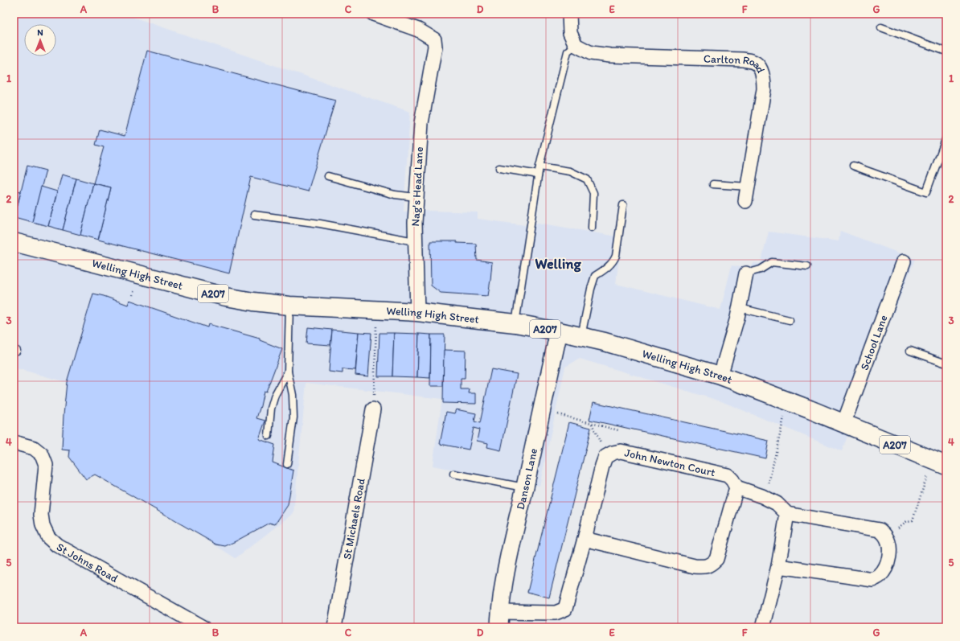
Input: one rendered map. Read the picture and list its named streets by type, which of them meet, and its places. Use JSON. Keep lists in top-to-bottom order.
{
  "streets": {
    "main road": ["Welling High Street", "A207"],
    "street": [
      "Carlton Road",
      "Nag's Head Lane",
      "School Lane",
      "John Newton Court",
      "Danson Lane",
      "St Michaels Road",
      "St Johns Road"
    ]
  },
  "crossings": [
    ["Nag's Head Lane", "Welling High Street"],
    ["Welling High Street", "A207"],
    ["Welling High Street", "School Lane"],
    ["Welling High Street", "Danson Lane"],
    ["A207", "School Lane"],
    ["John Newton Court", "Danson Lane"]
  ],
  "districts": ["Welling"],
  "north": "top",
  "grid": {
    "columns": [
      "A",
      "B",
      "C",
      "D",
      "E",
      "F",
      "G"
    ],
    "rows": [
      "1",
      "2",
      "3",
      "4",
      "5"
    ]
  }
}
